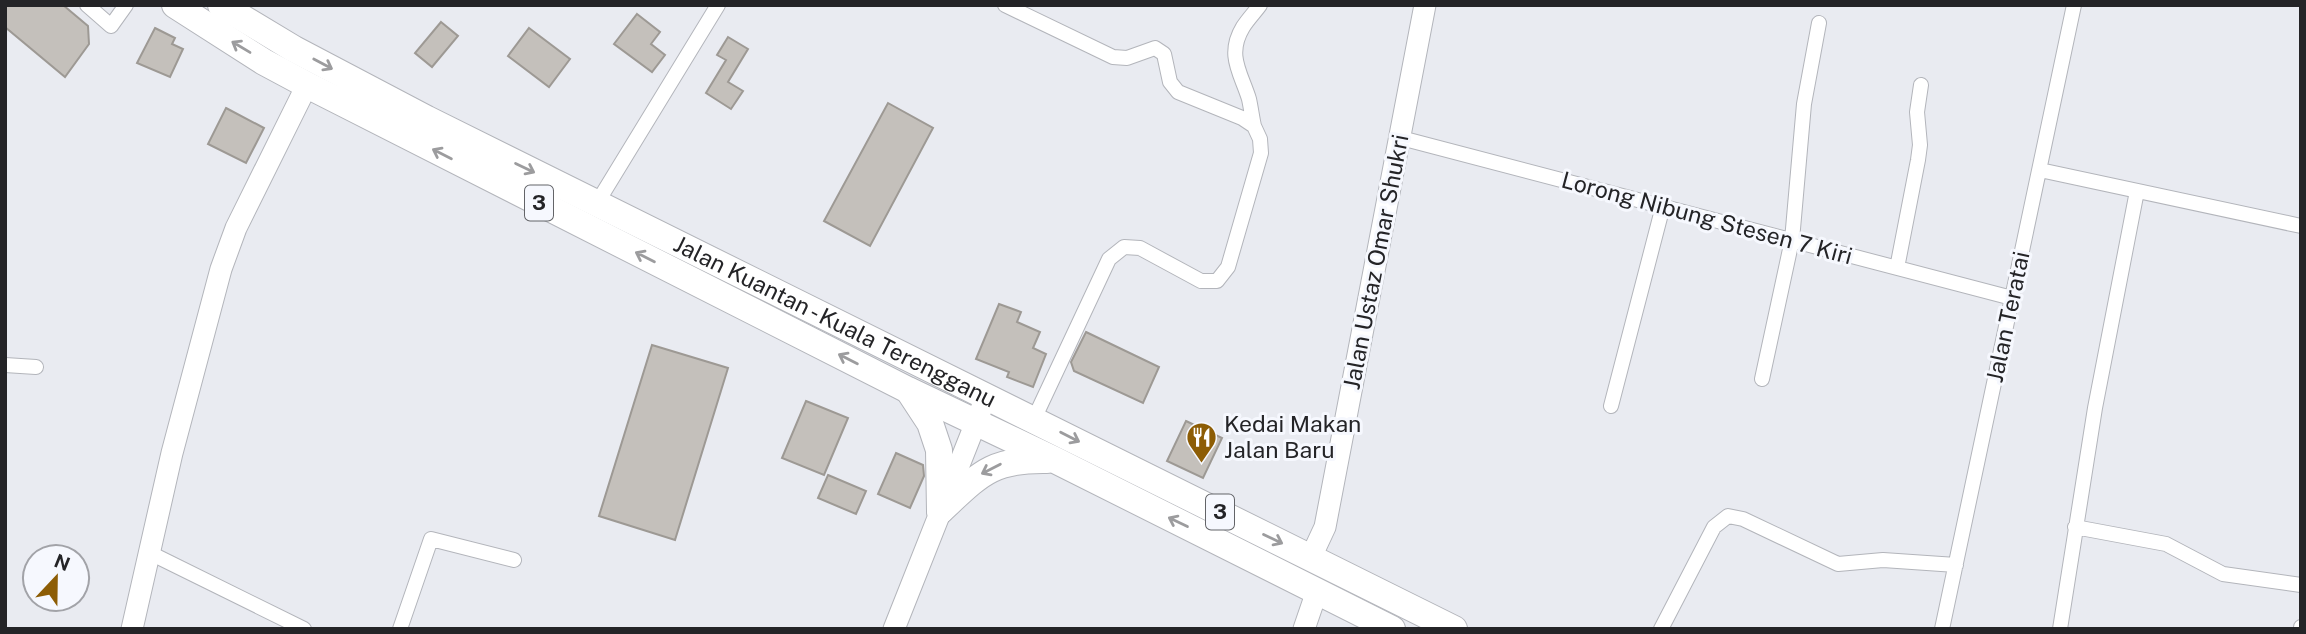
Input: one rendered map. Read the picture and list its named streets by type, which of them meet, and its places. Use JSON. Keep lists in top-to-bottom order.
{
  "streets": {
    "highway": ["3", "Jalan Kuantan - Kuala Terengganu"],
    "street": ["Lorong Nibung Stesen 7 Kiri", "Jalan Ustaz Omar Shukri", "Jalan Teratai"]
  },
  "crossings": [
    ["Lorong Nibung Stesen 7 Kiri", "Jalan Ustaz Omar Shukri"],
    ["Lorong Nibung Stesen 7 Kiri", "Jalan Teratai"],
    ["Jalan Ustaz Omar Shukri", "Jalan Kuantan - Kuala Terengganu"]
  ],
  "places": {
    "restaurant": ["Kedai Makan Jalan Baru"]
  },
  "north": "top"
}
